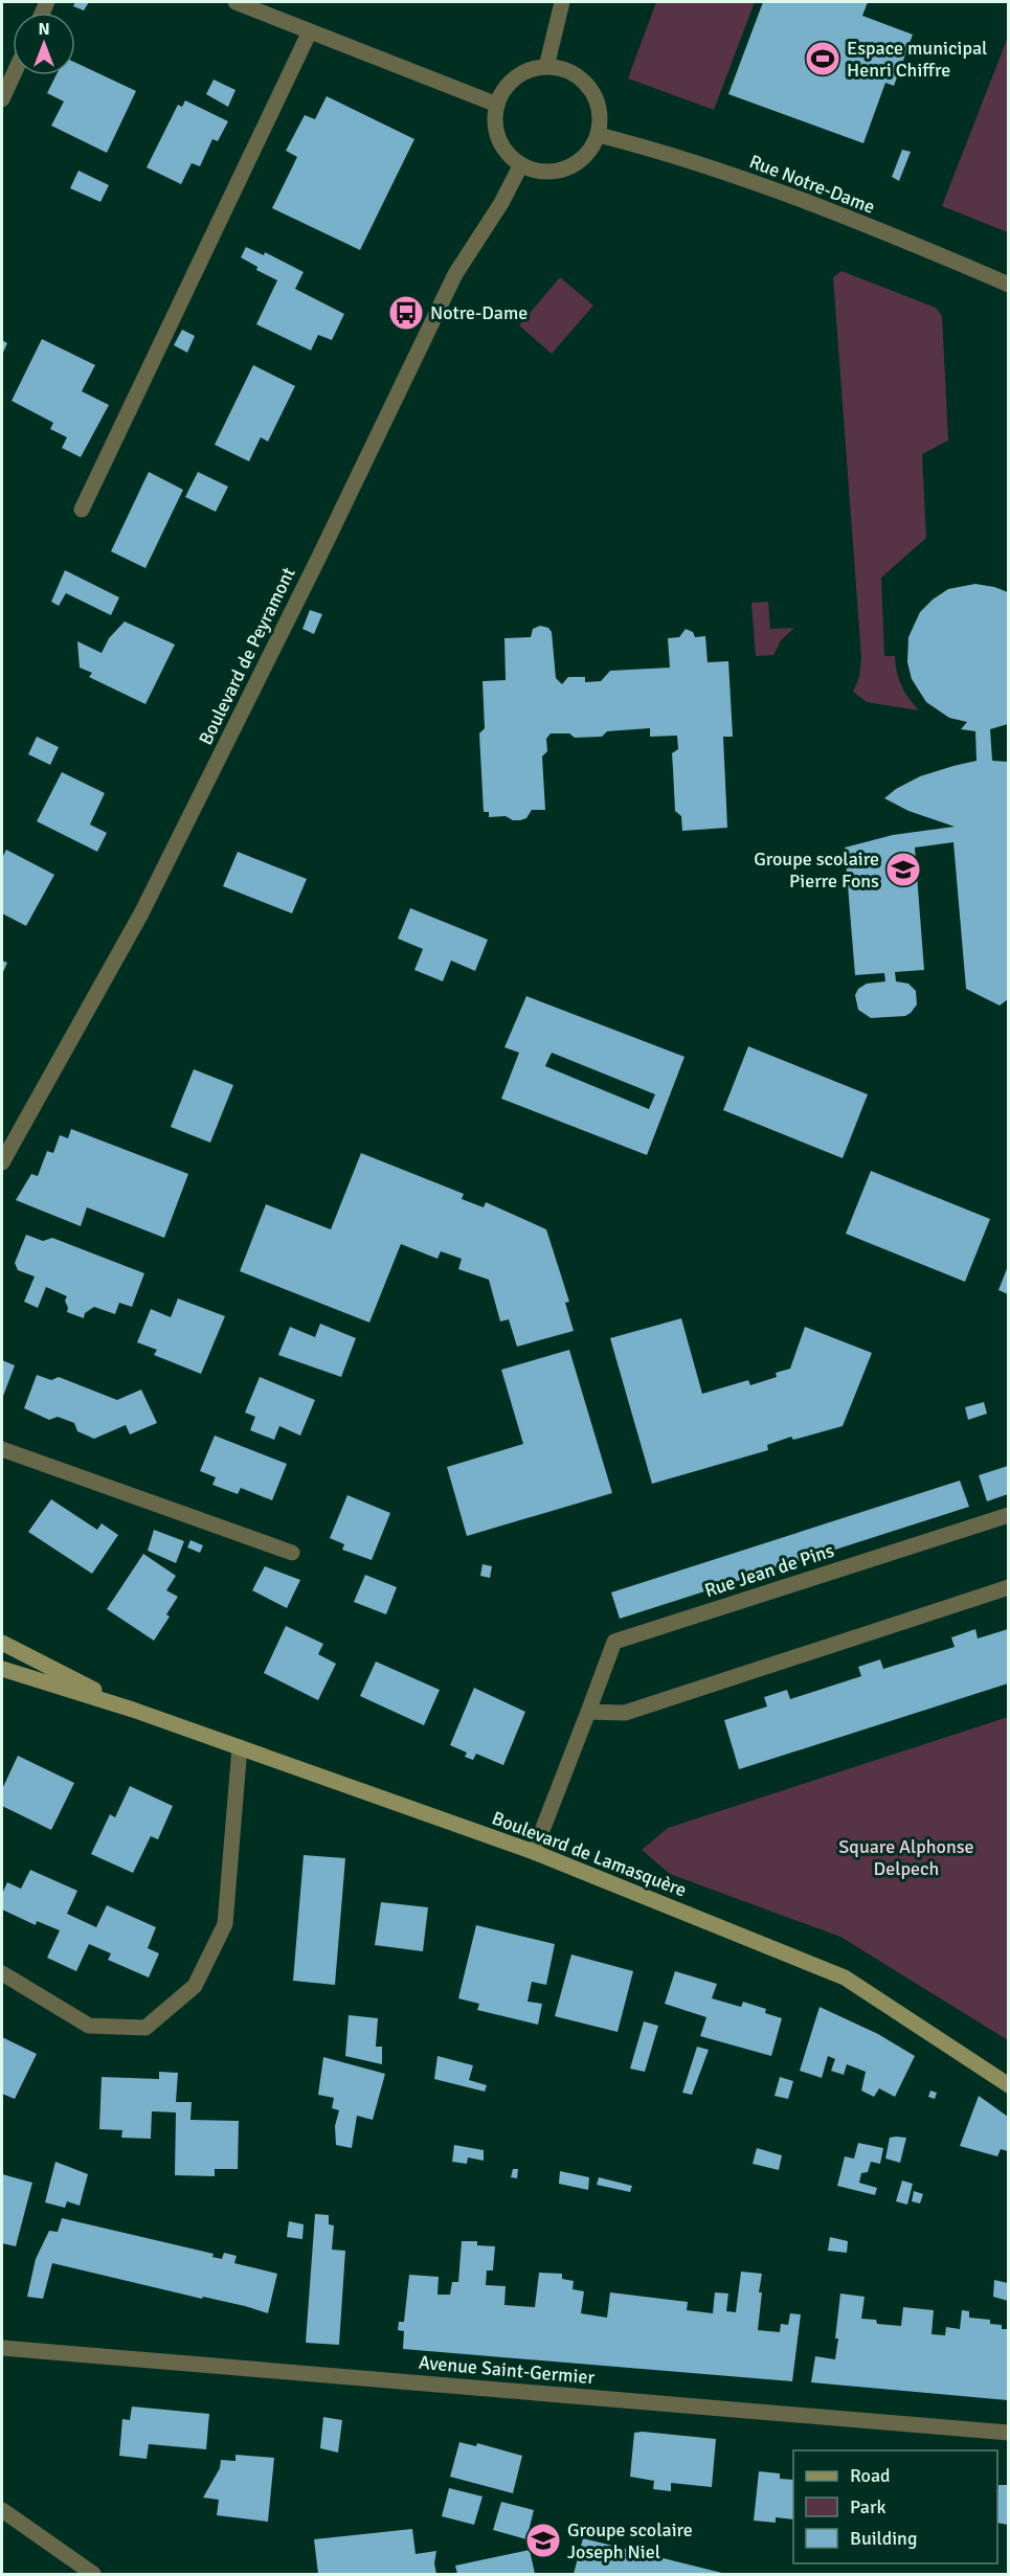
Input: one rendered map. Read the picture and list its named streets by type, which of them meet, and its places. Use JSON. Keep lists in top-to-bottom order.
{
  "streets": {
    "main road": ["Boulevard de Lamasquère"],
    "street": [
      "Rue Notre-Dame",
      "Boulevard de Peyramont",
      "Rue Jean de Pins",
      "Avenue Saint-Germier"
    ]
  },
  "crossings": [
    ["Rue Notre-Dame", "Boulevard de Peyramont"],
    ["Rue Jean de Pins", "Boulevard de Lamasquère"]
  ],
  "parks": ["Square Alphonse Delpech"],
  "places": {
    "sports": ["Espace municipal Henri Chiffre"],
    "bus stop": ["Notre-Dame"],
    "school or university": ["Groupe scolaire Pierre Fons", "Groupe scolaire Joseph Niel"]
  },
  "legend": ["Road", "Park", "Building"],
  "north": "top"
}
